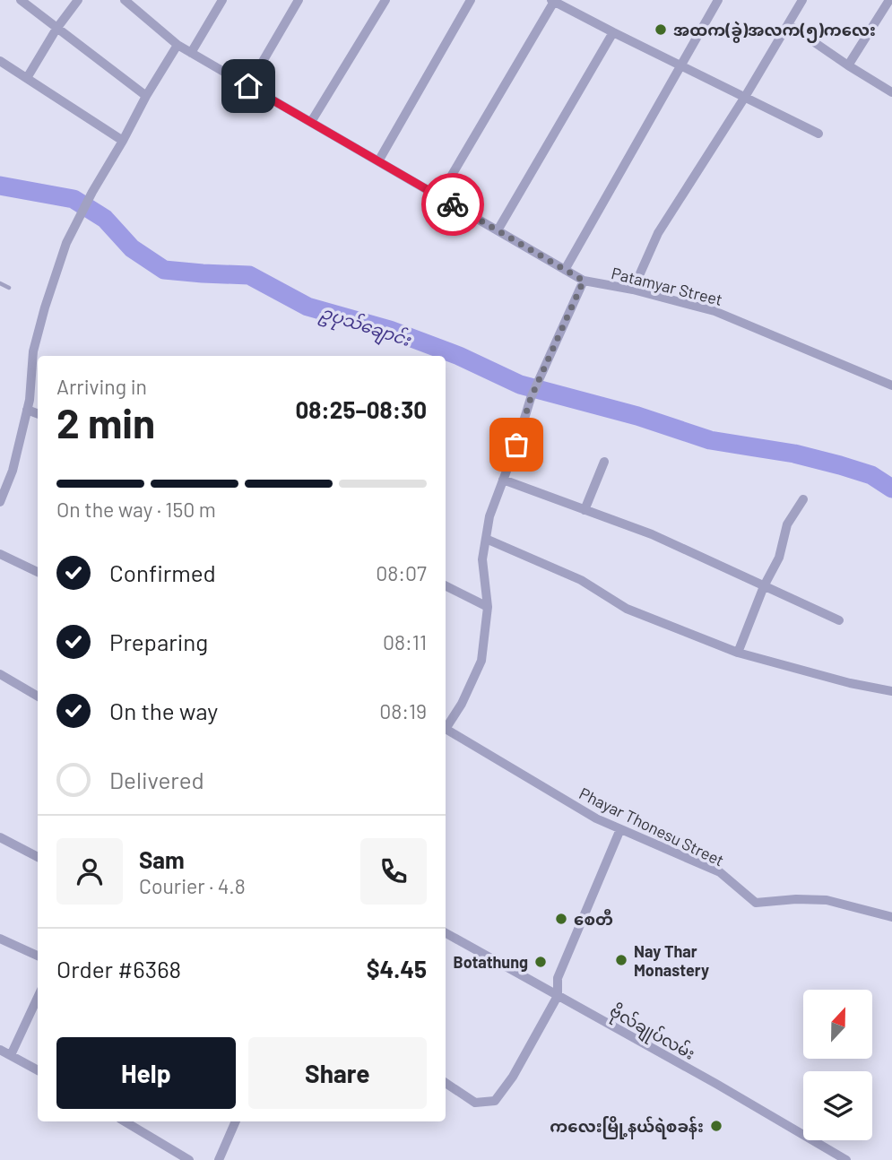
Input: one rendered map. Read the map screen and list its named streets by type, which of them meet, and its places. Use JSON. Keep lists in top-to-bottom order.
{
  "streets": {
    "street": ["Patamyar Street", "Phayar Thonesu Street", "ဗိုလ်ချုပ်လမ်း"]
  },
  "water": ["ဥပုသ်ချောင်း"],
  "places": [
    "အထက(ခွဲ)အလက(၅)ကလေး",
    "စေတီ",
    "Nay Thar Monastery",
    "Botathung",
    "ကလေးမြို့နယ်ရဲစခန်း"
  ],
  "north": "top",
  "page": {
    "heading": ["2 min", "Arriving in", "08:25–08:30"],
    "panel": [
      "Sam",
      "Courier · 4.8",
      "Order #6368",
      "$4.45"
    ],
    "bar": "On the way · 150 m",
    "list": [
      ["Confirmed", "08:07"],
      ["Preparing", "08:11"],
      ["On the way", "08:19"],
      "Delivered"
    ],
    "buttons": ["Help", "Share"]
  }
}
